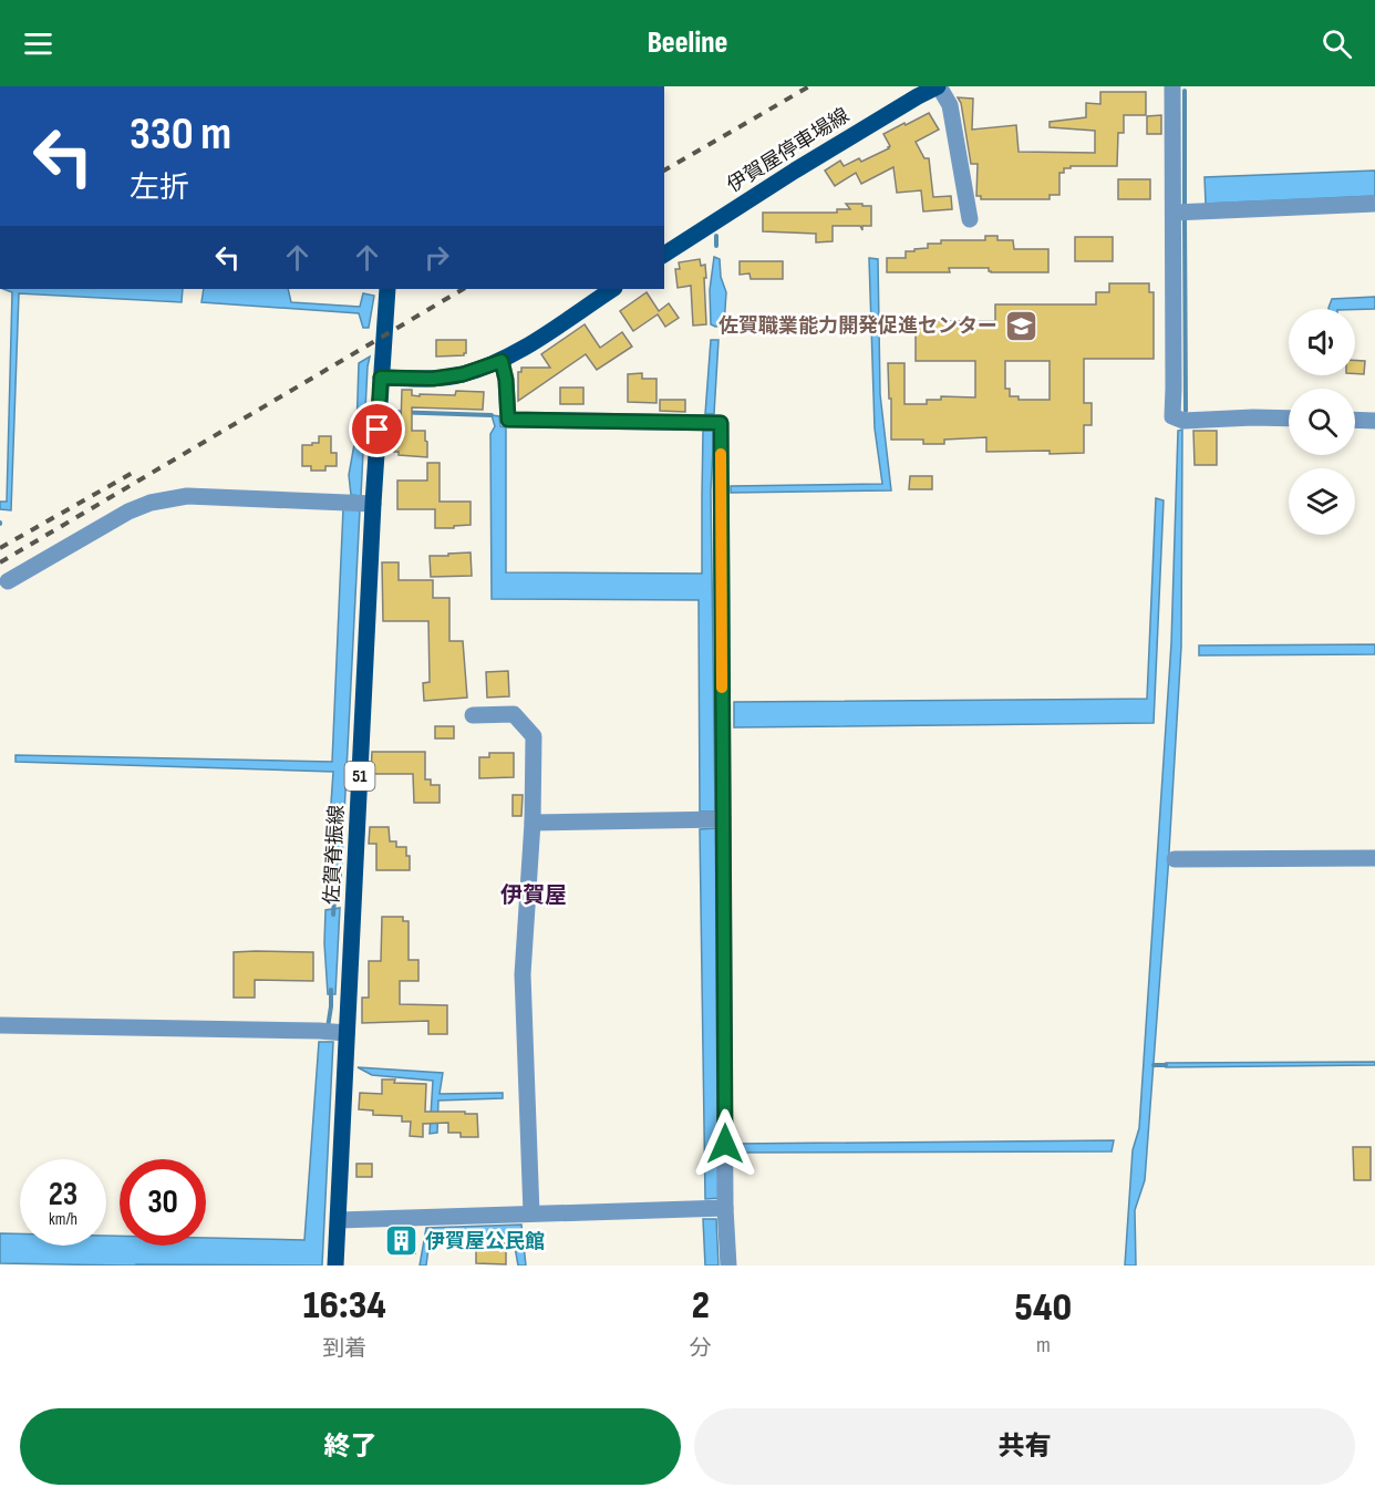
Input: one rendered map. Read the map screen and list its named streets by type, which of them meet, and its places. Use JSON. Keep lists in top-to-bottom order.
{
  "streets": {
    "main road": ["伊賀屋停車場線", "51", "佐賀脊振線"]
  },
  "districts": ["伊賀屋"],
  "places": {
    "school or university": ["佐賀職業能力開発促進センター"],
    "building": ["伊賀屋公民館"]
  },
  "page": {
    "header": "Beeline",
    "turn": ["330 m", "左折"],
    "speed": "23 km/h",
    "limit": "30",
    "eta": [
      "16:34",
      "到着",
      "2",
      "分",
      "540",
      "m"
    ],
    "buttons": ["終了", "共有"]
  }
}
